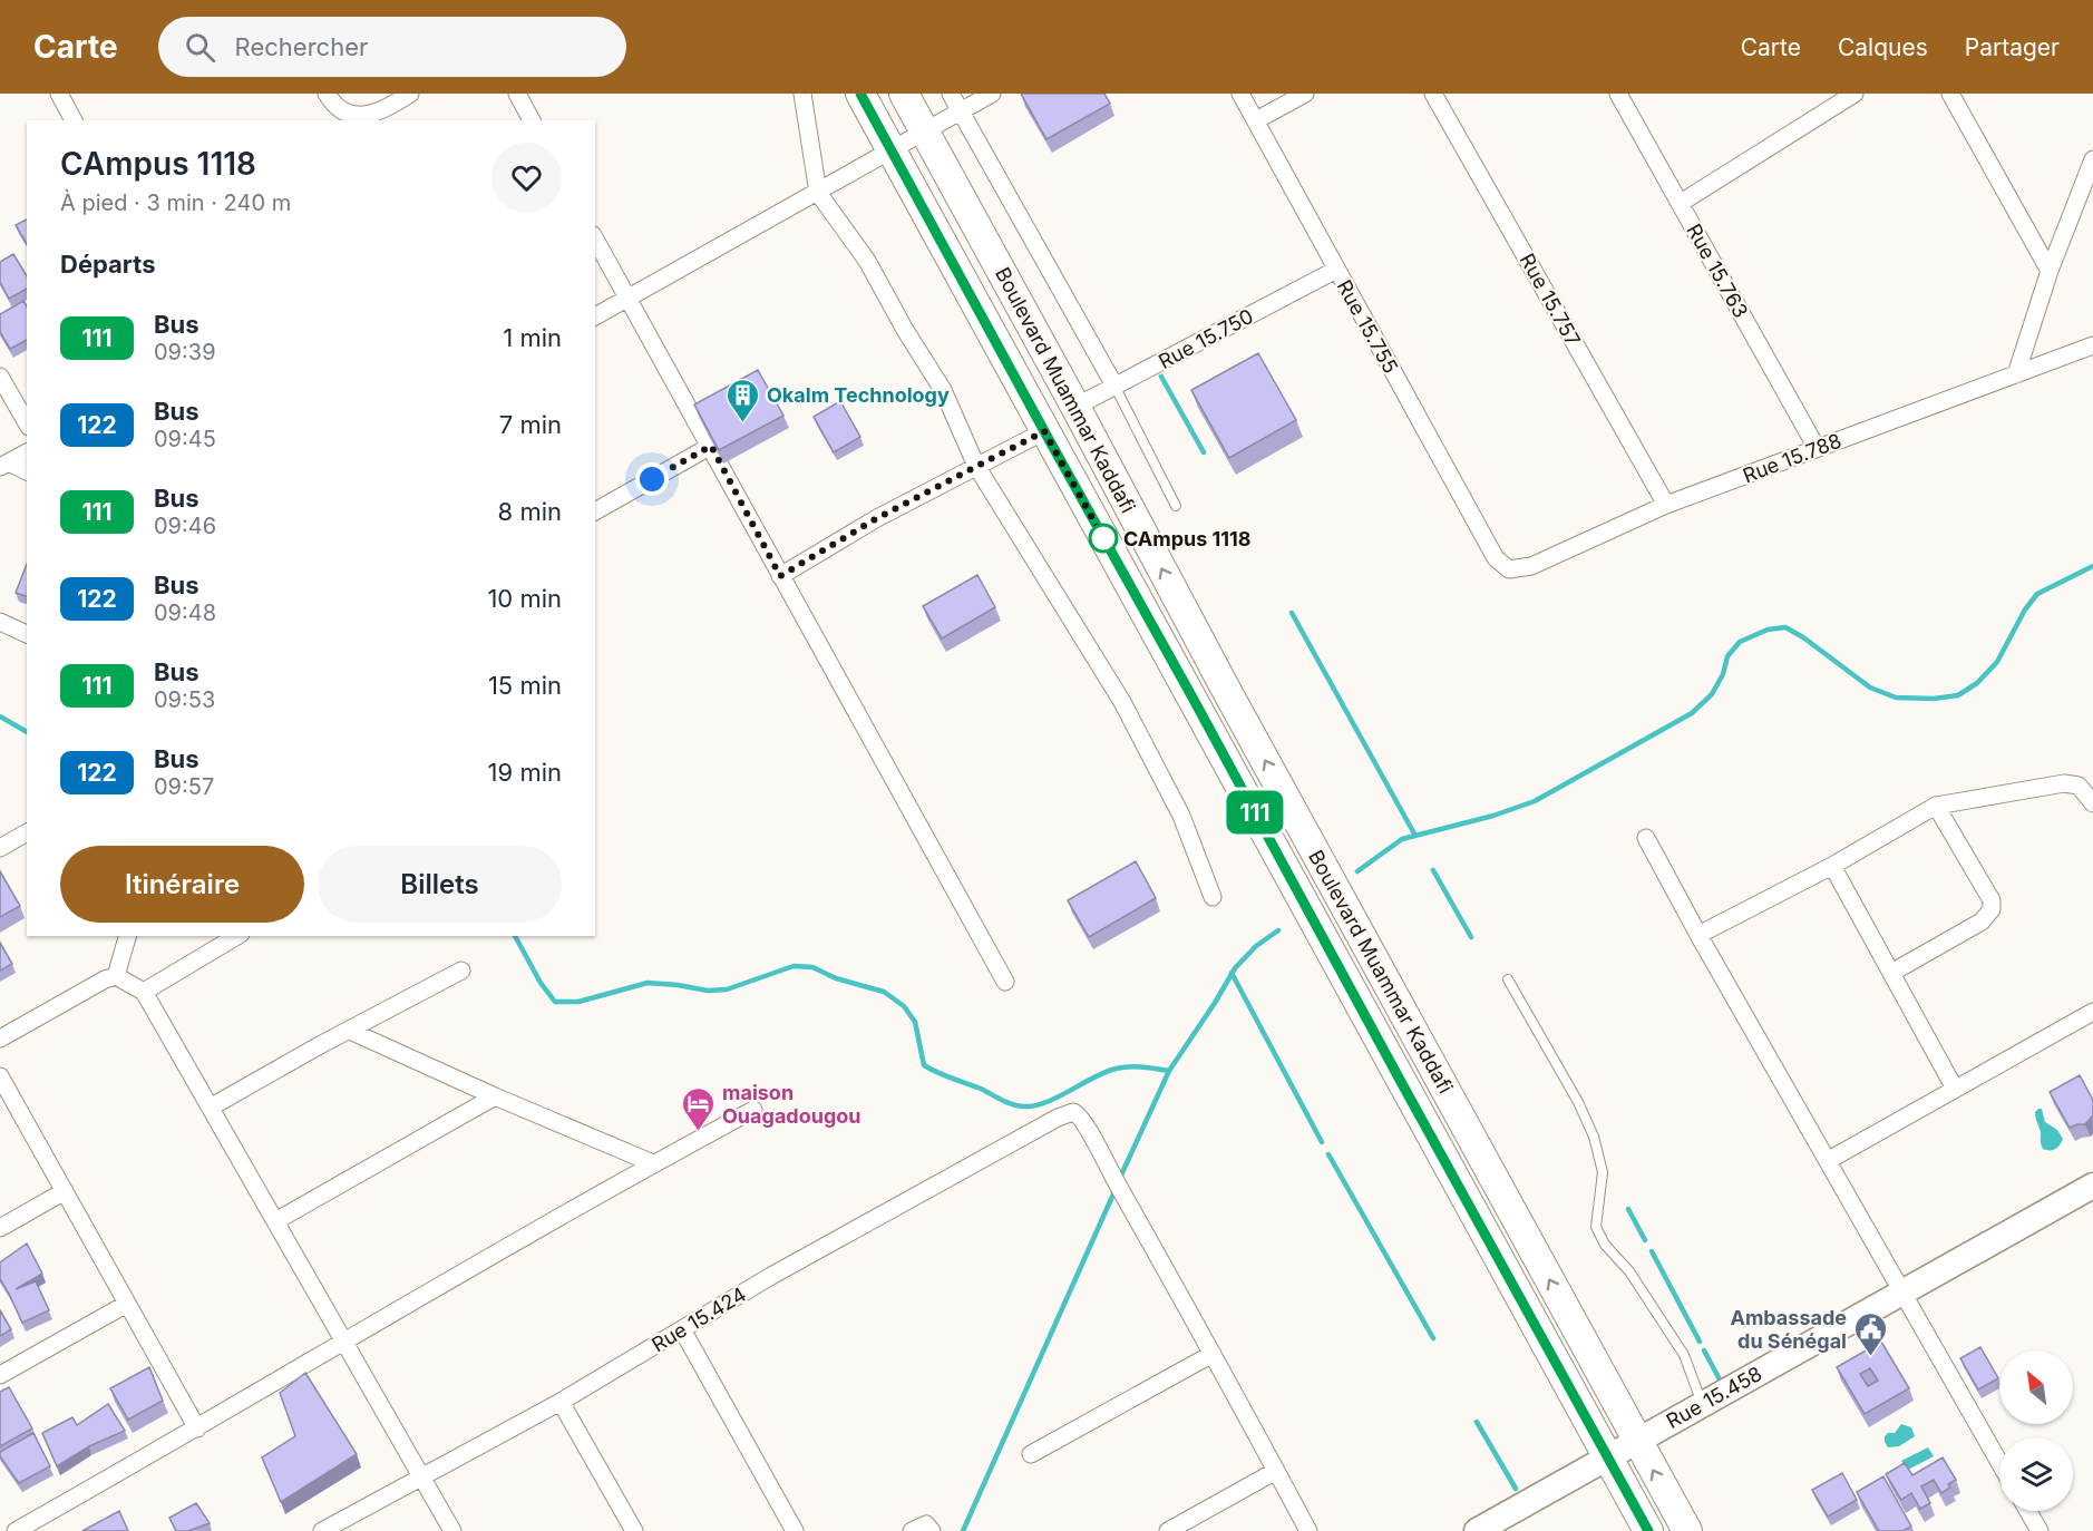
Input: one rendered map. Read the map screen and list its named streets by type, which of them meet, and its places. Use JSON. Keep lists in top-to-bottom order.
{
  "streets": {
    "main road": ["Boulevard Muammar Kaddafi", "Rue 15.458"],
    "street": [
      "Rue 15.763",
      "Rue 15.757",
      "Rue 15.755",
      "Rue 15.750",
      "Rue 15.788",
      "Rue 15.424"
    ]
  },
  "crossings": [
    ["Rue 15.763", "Rue 15.788"],
    ["Rue 15.757", "Rue 15.788"],
    ["Rue 15.755", "Rue 15.750"],
    ["Rue 15.755", "Rue 15.788"],
    ["Rue 15.750", "Boulevard Muammar Kaddafi"],
    ["Boulevard Muammar Kaddafi", "Rue 15.458"]
  ],
  "places": {
    "building": ["Okalm Technology"],
    "other": ["CAmpus 1118"],
    "hotel": ["maison Ouagadougou"],
    "public building": ["Ambassade du Sénégal"]
  },
  "lines": ["bus line 111"],
  "north": "top left",
  "page": {
    "header": "Carte",
    "search": "Rechercher",
    "nav": ["Carte", "Calques", "Partager"],
    "on_map": "111",
    "heading": [
      ["CAmpus 1118", "À pied · 3 min · 240 m"],
      "Départs"
    ],
    "list": [
      {
        "mark": "111",
        "name": "Bus",
        "note": "09:39",
        "value": "1 min"
      },
      {
        "mark": "122",
        "name": "Bus",
        "note": "09:45",
        "value": "7 min"
      },
      {
        "mark": "111",
        "name": "Bus",
        "note": "09:46",
        "value": "8 min"
      },
      {
        "mark": "122",
        "name": "Bus",
        "note": "09:48",
        "value": "10 min"
      },
      {
        "mark": "111",
        "name": "Bus",
        "note": "09:53",
        "value": "15 min"
      },
      {
        "mark": "122",
        "name": "Bus",
        "note": "09:57",
        "value": "19 min"
      }
    ],
    "buttons": ["Itinéraire", "Billets"]
  }
}
